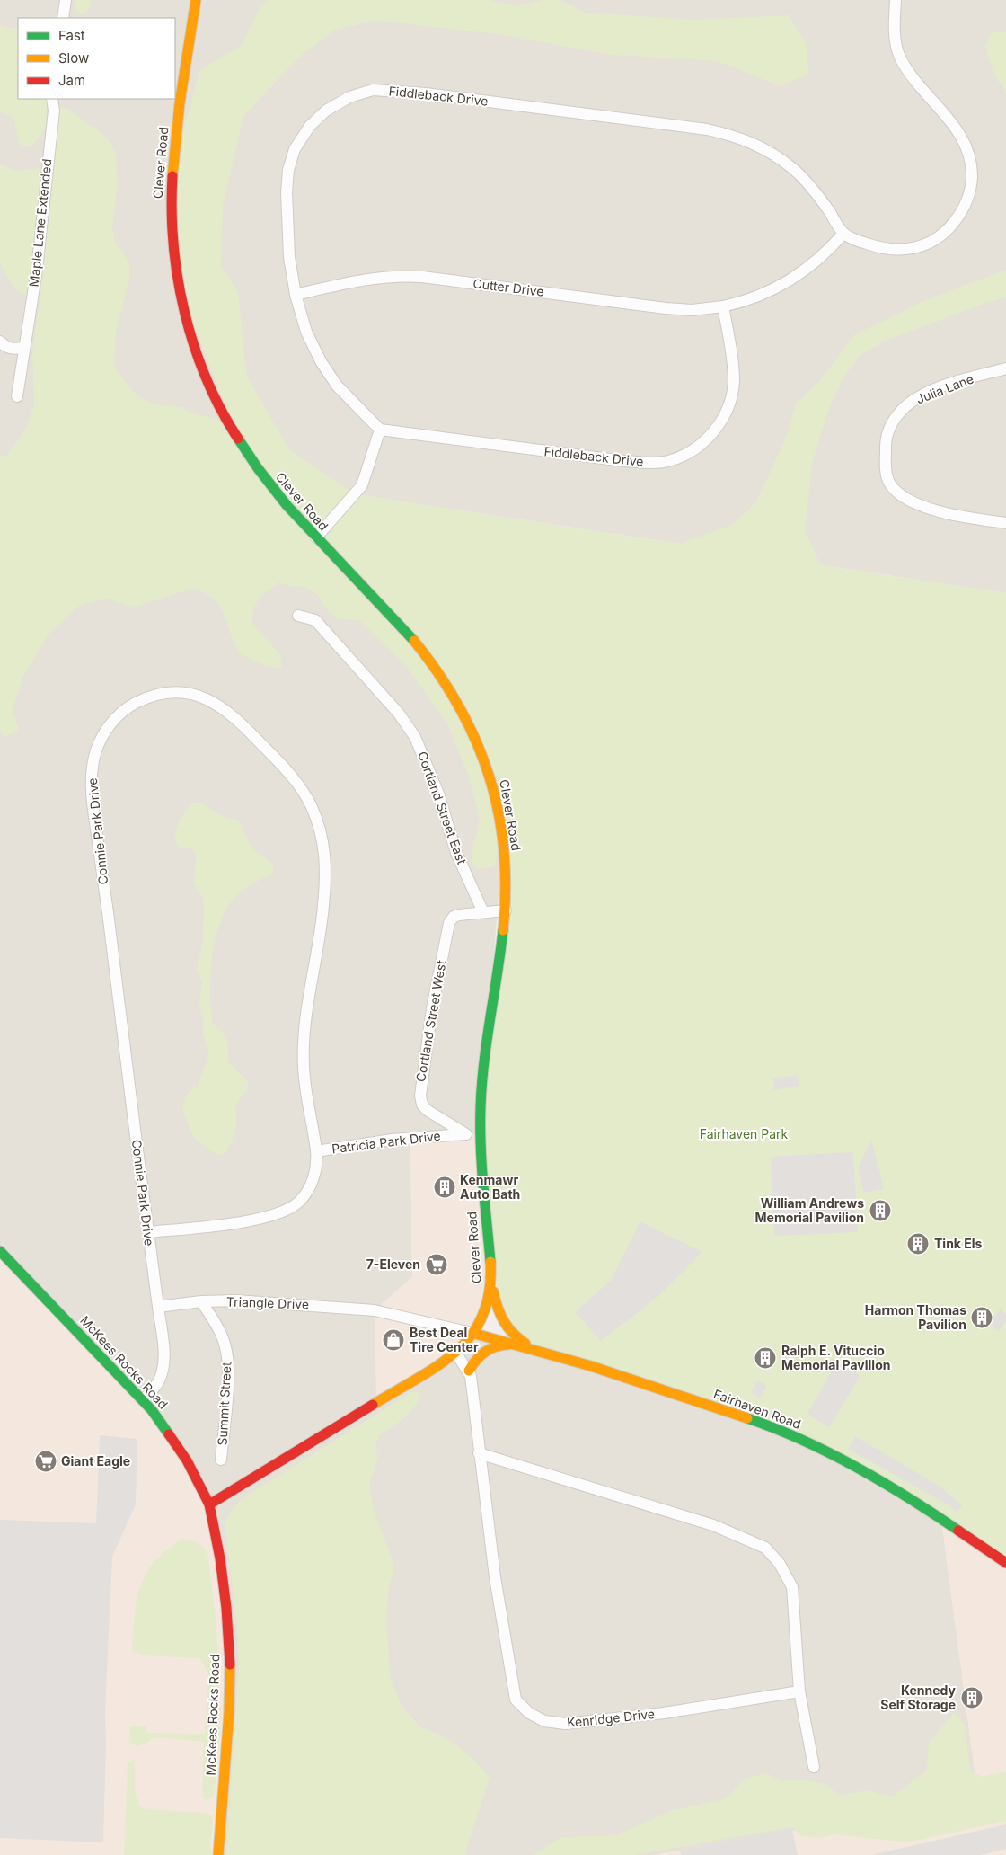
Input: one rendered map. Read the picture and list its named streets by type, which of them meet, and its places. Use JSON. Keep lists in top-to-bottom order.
{
  "streets": {
    "street": [
      "Fiddleback Drive",
      "Clever Road",
      "Maple Lane Extended",
      "Cutter Drive",
      "Julia Lane",
      "Cortland Street East",
      "Connie Park Drive",
      "Cortland Street West",
      "Patricia Park Drive",
      "Triangle Drive",
      "McKees Rocks Road",
      "Summit Street",
      "Fairhaven Road",
      "Kenridge Drive"
    ]
  },
  "crossings": [
    ["Fiddleback Drive", "Cutter Drive"],
    ["Clever Road", "Patricia Park Drive"],
    ["Clever Road", "Triangle Drive"],
    ["Clever Road", "McKees Rocks Road"],
    ["Clever Road", "Fairhaven Road"],
    ["Clever Road", "Kenridge Drive"],
    ["Cortland Street East", "Cortland Street West"],
    ["Connie Park Drive", "Patricia Park Drive"],
    ["Connie Park Drive", "Triangle Drive"],
    ["Cortland Street West", "Patricia Park Drive"],
    ["Triangle Drive", "Summit Street"],
    ["Triangle Drive", "Fairhaven Road"]
  ],
  "parks": ["Fairhaven Park"],
  "places": {
    "building": [
      "Kenmawr Auto Bath",
      "William Andrews Memorial Pavilion",
      "Tink Els",
      "Harmon Thomas Pavilion",
      "Ralph E. Vituccio Memorial Pavilion",
      "Kennedy Self Storage"
    ],
    "supermarket": ["7-Eleven", "Giant Eagle"],
    "shop": ["Best Deal Tire Center"]
  },
  "legend": ["Fast", "Slow", "Jam"]
}
